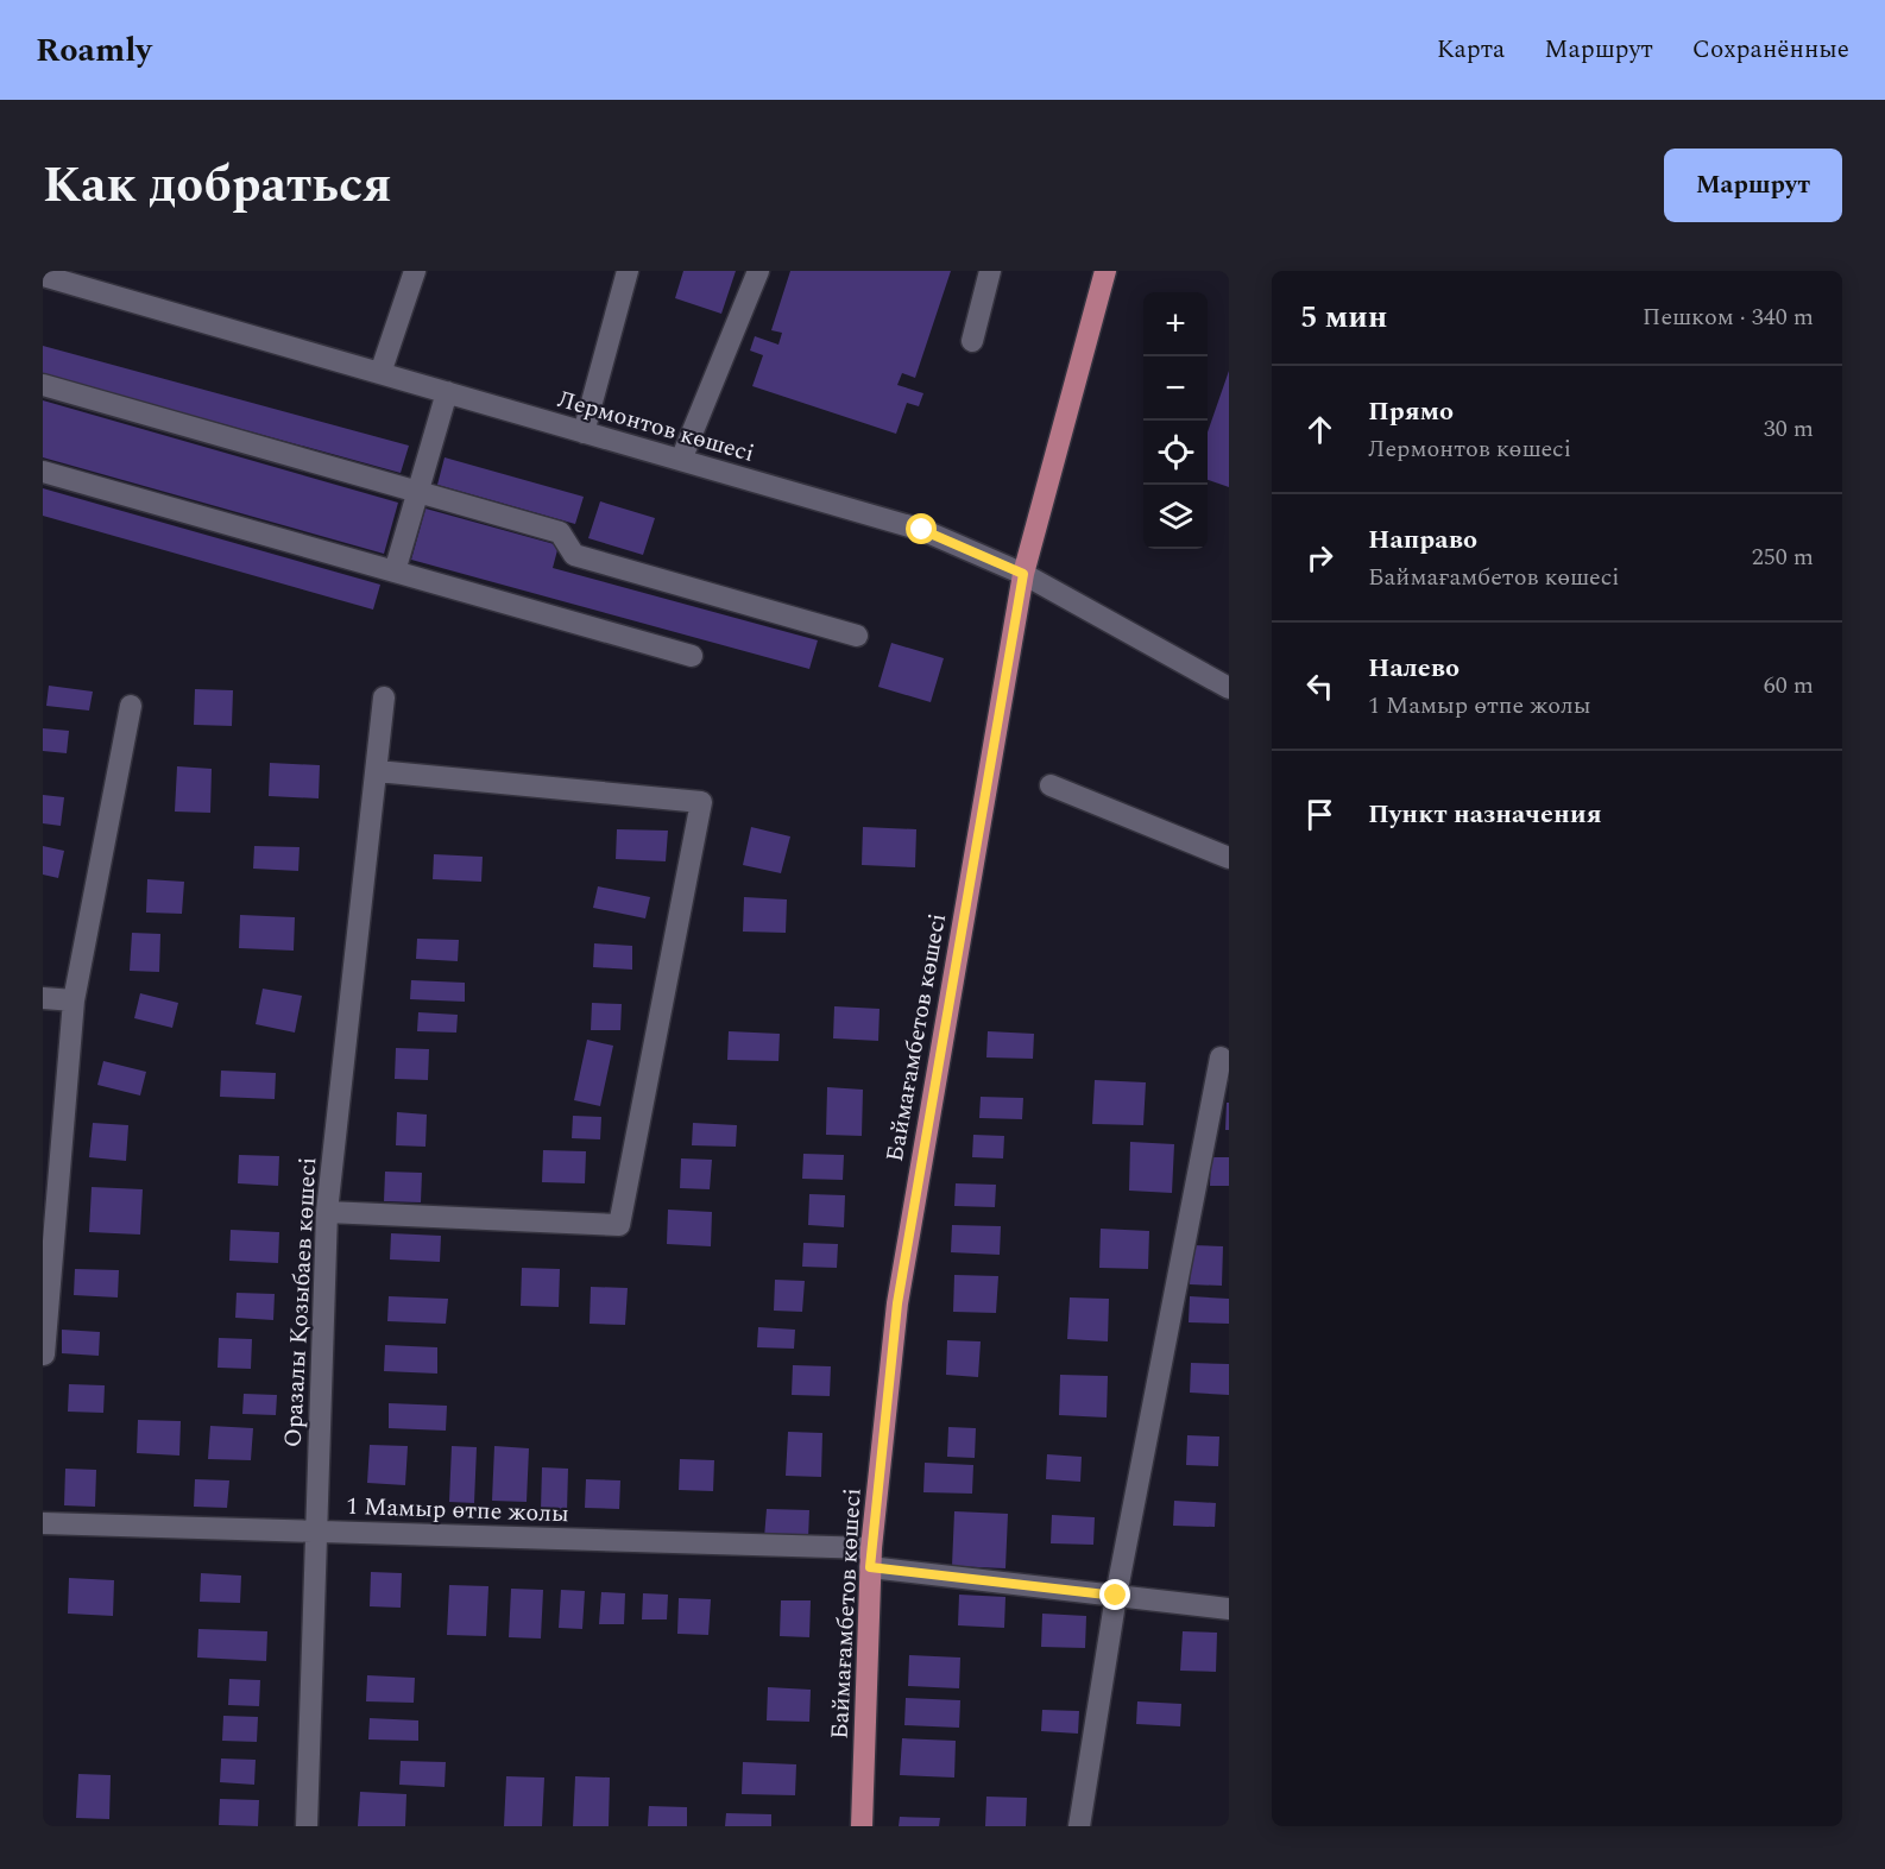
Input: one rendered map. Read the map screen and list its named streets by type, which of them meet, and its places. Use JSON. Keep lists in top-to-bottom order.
{
  "streets": {
    "main road": ["Баймағамбетов көшесі"],
    "street": ["Лермонтов көшесі", "Оразалы Қозыбаев көшесі", "1 Мамыр өтпе жолы"]
  },
  "crossings": [
    ["Лермонтов көшесі", "Баймағамбетов көшесі"],
    ["Баймағамбетов көшесі", "1 Мамыр өтпе жолы"],
    ["Оразалы Қозыбаев көшесі", "1 Мамыр өтпе жолы"]
  ],
  "page": {
    "header": "Roamly",
    "nav": ["Карта", "Маршрут", "Сохранённые"],
    "title": "Как добраться",
    "buttons": "Маршрут",
    "heading": ["5 мин", "Пешком · 340 m"],
    "map_buttons": ["+", "−"],
    "list": [
      ["Прямо", "Лермонтов көшесі", "30 m"],
      ["Направо", "Баймағамбетов көшесі", "250 m"],
      ["Налево", "1 Мамыр өтпе жолы", "60 m"],
      "Пункт назначения"
    ]
  }
}
